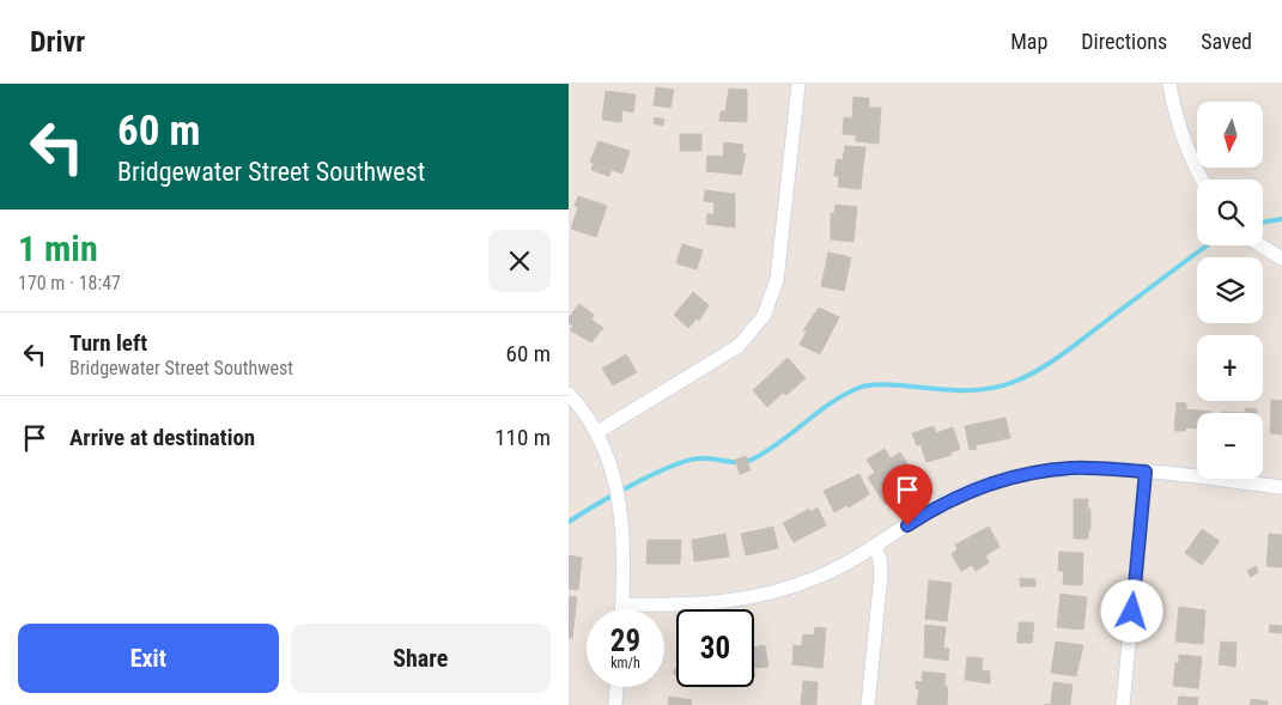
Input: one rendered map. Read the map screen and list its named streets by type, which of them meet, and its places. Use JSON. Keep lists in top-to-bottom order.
{
  "north": "bottom",
  "page": {
    "header": "Drivr",
    "nav": ["Map", "Directions", "Saved"],
    "turn": ["60 m", "Bridgewater Street Southwest"],
    "map_buttons": ["+", "−"],
    "heading": ["1 min", "170 m · 18:47"],
    "list": [
      {
        "name": "Turn left",
        "note": "Bridgewater Street Southwest",
        "value": "60 m"
      },
      {
        "name": "Arrive at destination",
        "value": "110 m"
      }
    ],
    "speed": "29 km/h",
    "limit": "30",
    "buttons": ["Exit", "Share"]
  }
}
